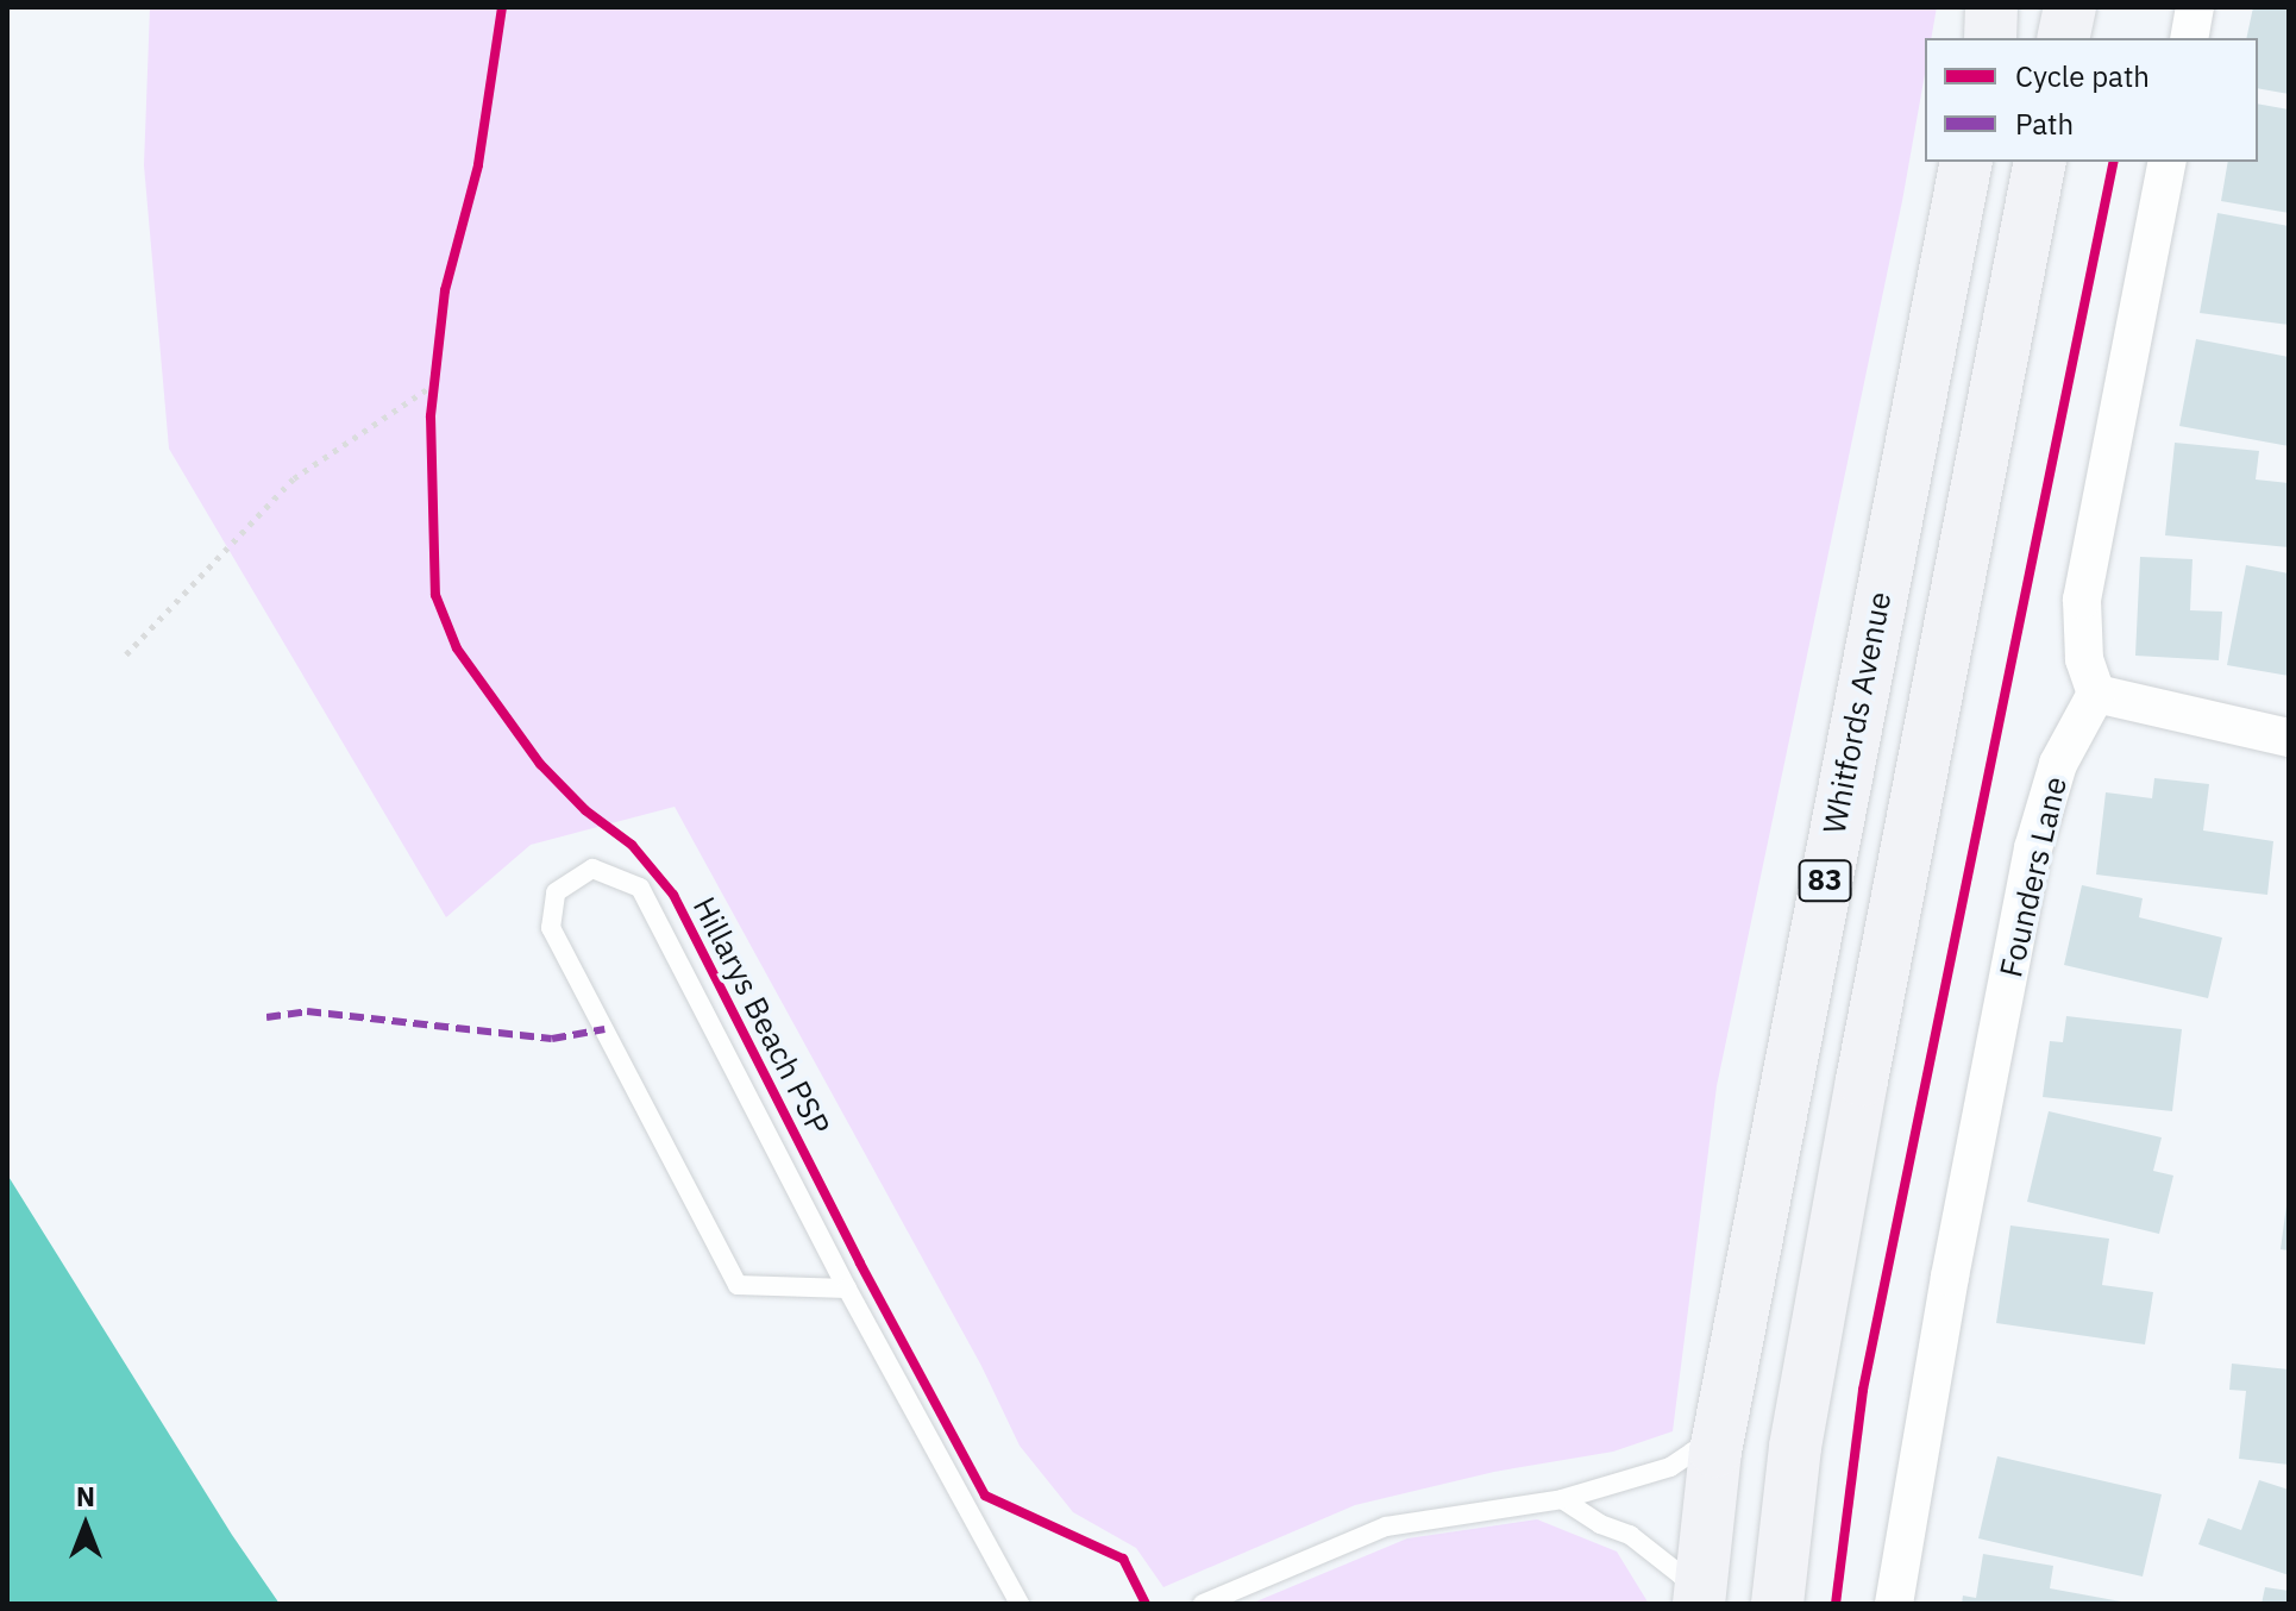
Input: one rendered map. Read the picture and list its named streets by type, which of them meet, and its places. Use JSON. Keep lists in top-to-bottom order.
{
  "streets": {
    "main road": ["Whitfords Avenue", "83"],
    "street": ["Founders Lane"],
    "cycle path": ["Hillarys Beach PSP"]
  },
  "legend": ["Cycle path", "Path"],
  "north": "top"
}
